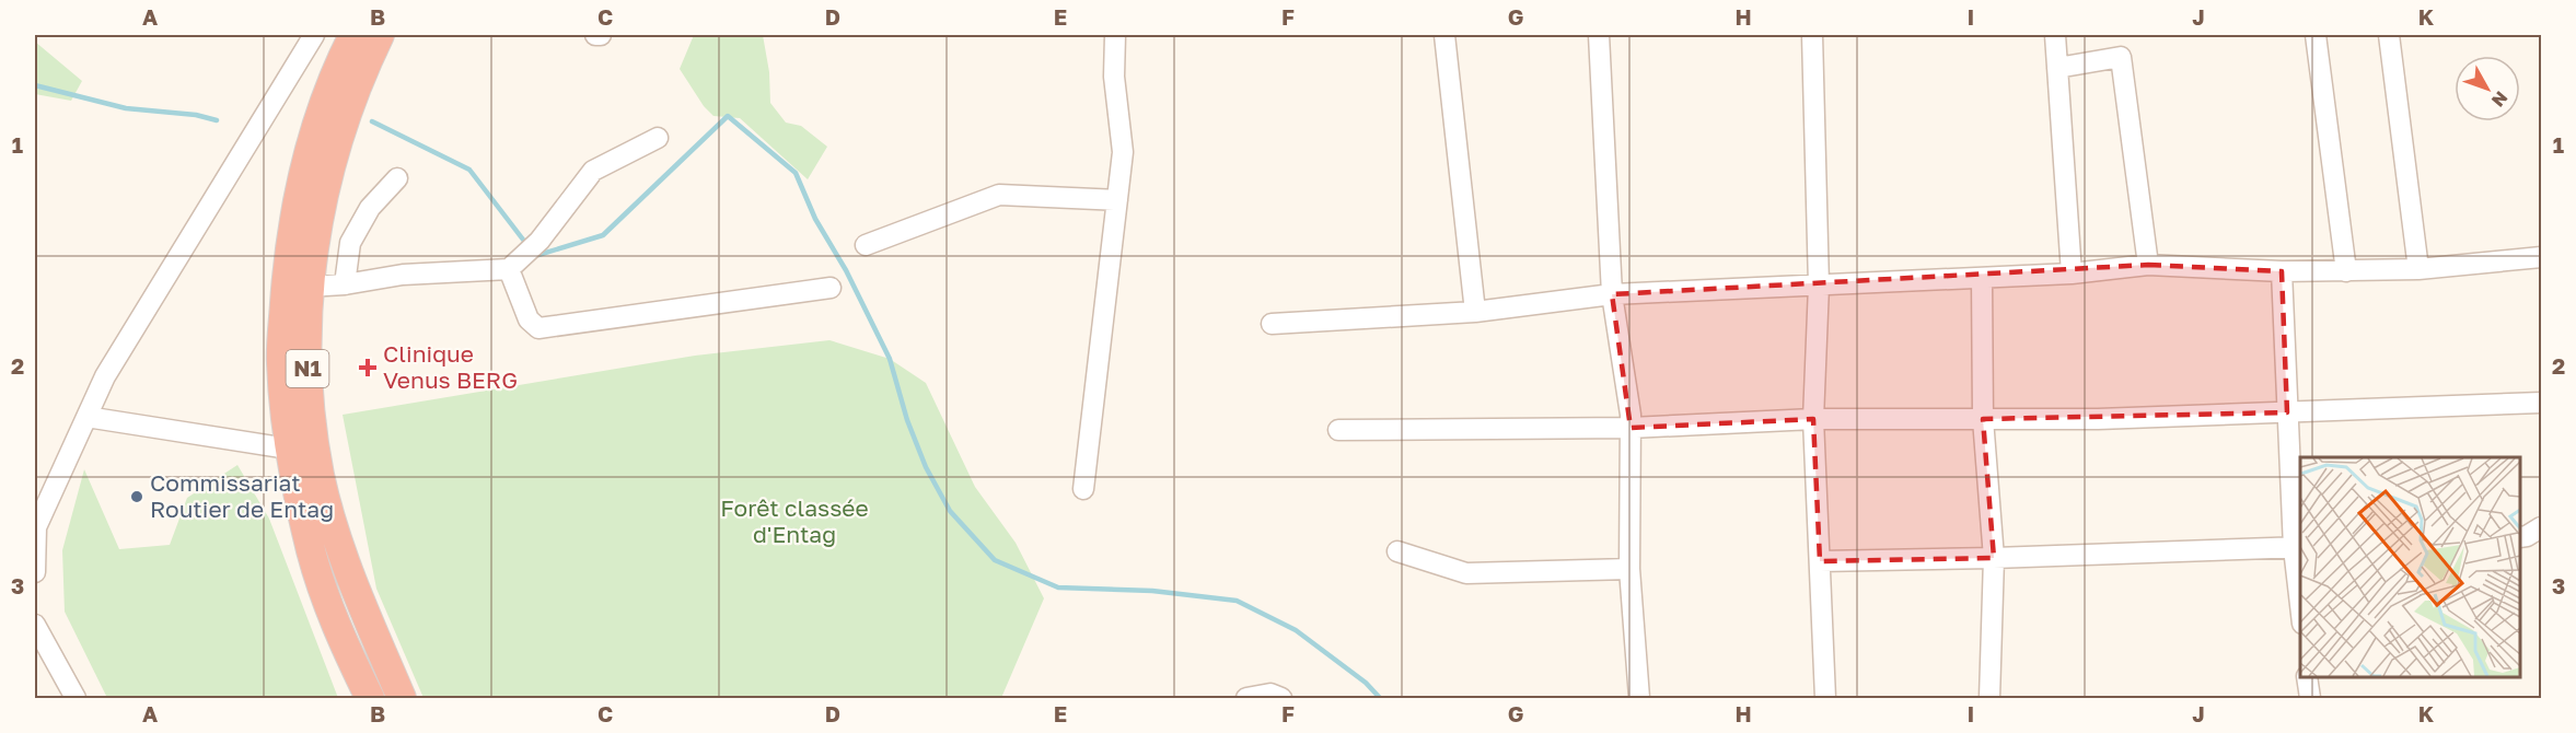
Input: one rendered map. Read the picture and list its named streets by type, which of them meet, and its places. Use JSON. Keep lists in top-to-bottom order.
{
  "streets": {
    "highway": ["N1"]
  },
  "parks": ["Forêt classée d'Entag"],
  "places": {
    "health": ["Clinique Venus BERG"],
    "other": ["Commissariat Routier de Entag"]
  },
  "north": "bottom right",
  "grid": {
    "columns": [
      "A",
      "B",
      "C",
      "D",
      "E",
      "F",
      "G",
      "H",
      "I",
      "J",
      "K"
    ],
    "rows": ["1", "2", "3"]
  }
}
